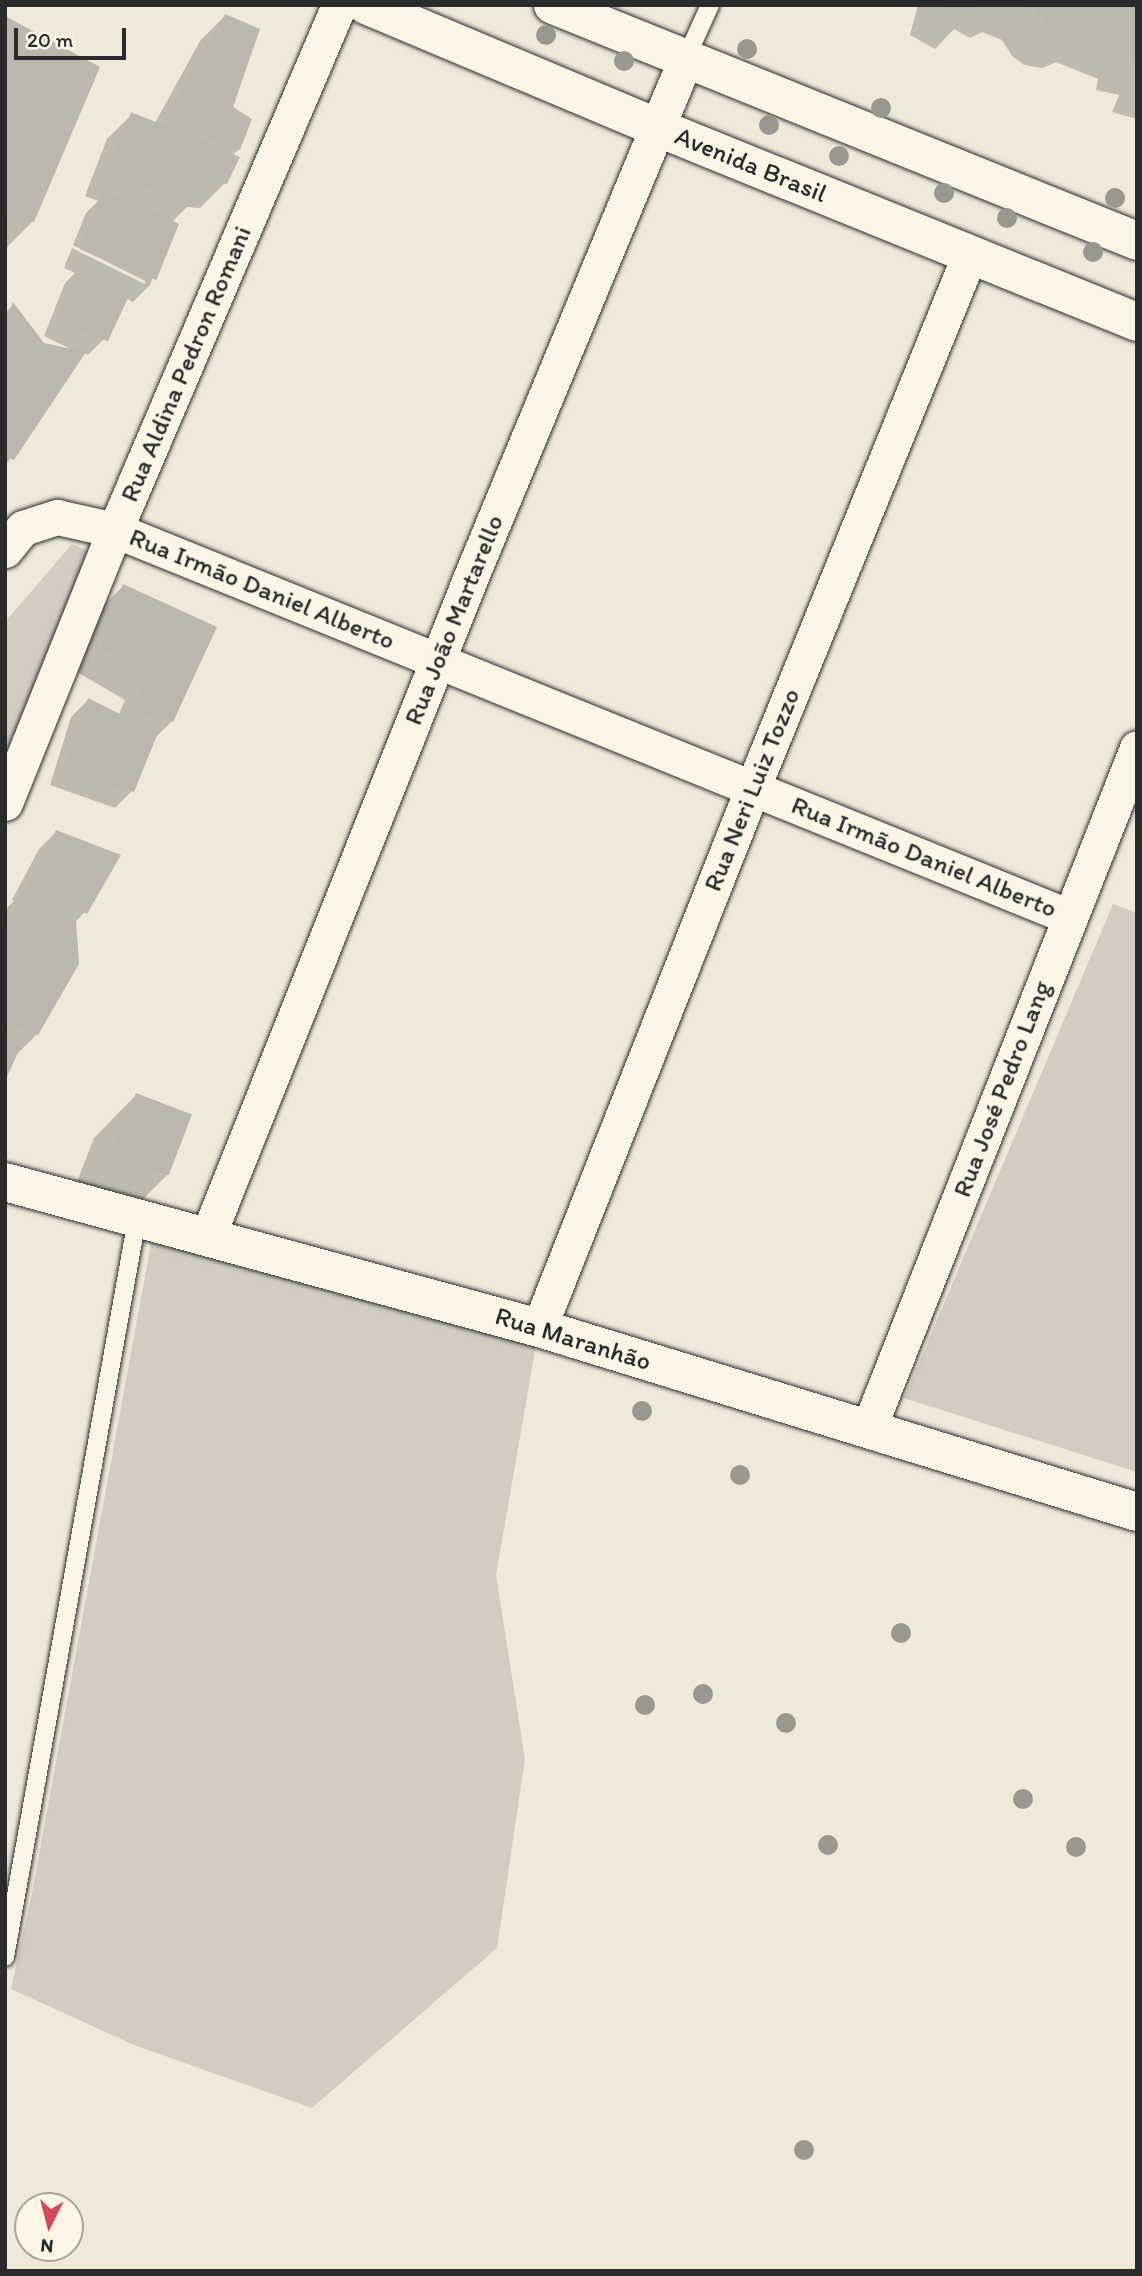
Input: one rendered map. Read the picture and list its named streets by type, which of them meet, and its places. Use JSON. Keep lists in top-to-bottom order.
{
  "streets": {
    "main road": ["Avenida Brasil", "Rua Maranhão"],
    "street": [
      "Rua Aldina Pedron Romani",
      "Rua Irmão Daniel Alberto",
      "Rua João Martarello",
      "Rua Neri Luiz Tozzo",
      "Rua José Pedro Lang"
    ]
  },
  "crossings": [
    ["Avenida Brasil", "Rua João Martarello"],
    ["Avenida Brasil", "Rua Neri Luiz Tozzo"],
    ["Rua Aldina Pedron Romani", "Rua Irmão Daniel Alberto"],
    ["Rua Irmão Daniel Alberto", "Rua João Martarello"],
    ["Rua Irmão Daniel Alberto", "Rua Neri Luiz Tozzo"],
    ["Rua Irmão Daniel Alberto", "Rua José Pedro Lang"],
    ["Rua João Martarello", "Rua Maranhão"],
    ["Rua Neri Luiz Tozzo", "Rua Maranhão"],
    ["Rua José Pedro Lang", "Rua Maranhão"]
  ],
  "scale_bar": "20 m",
  "north": "bottom"
}
